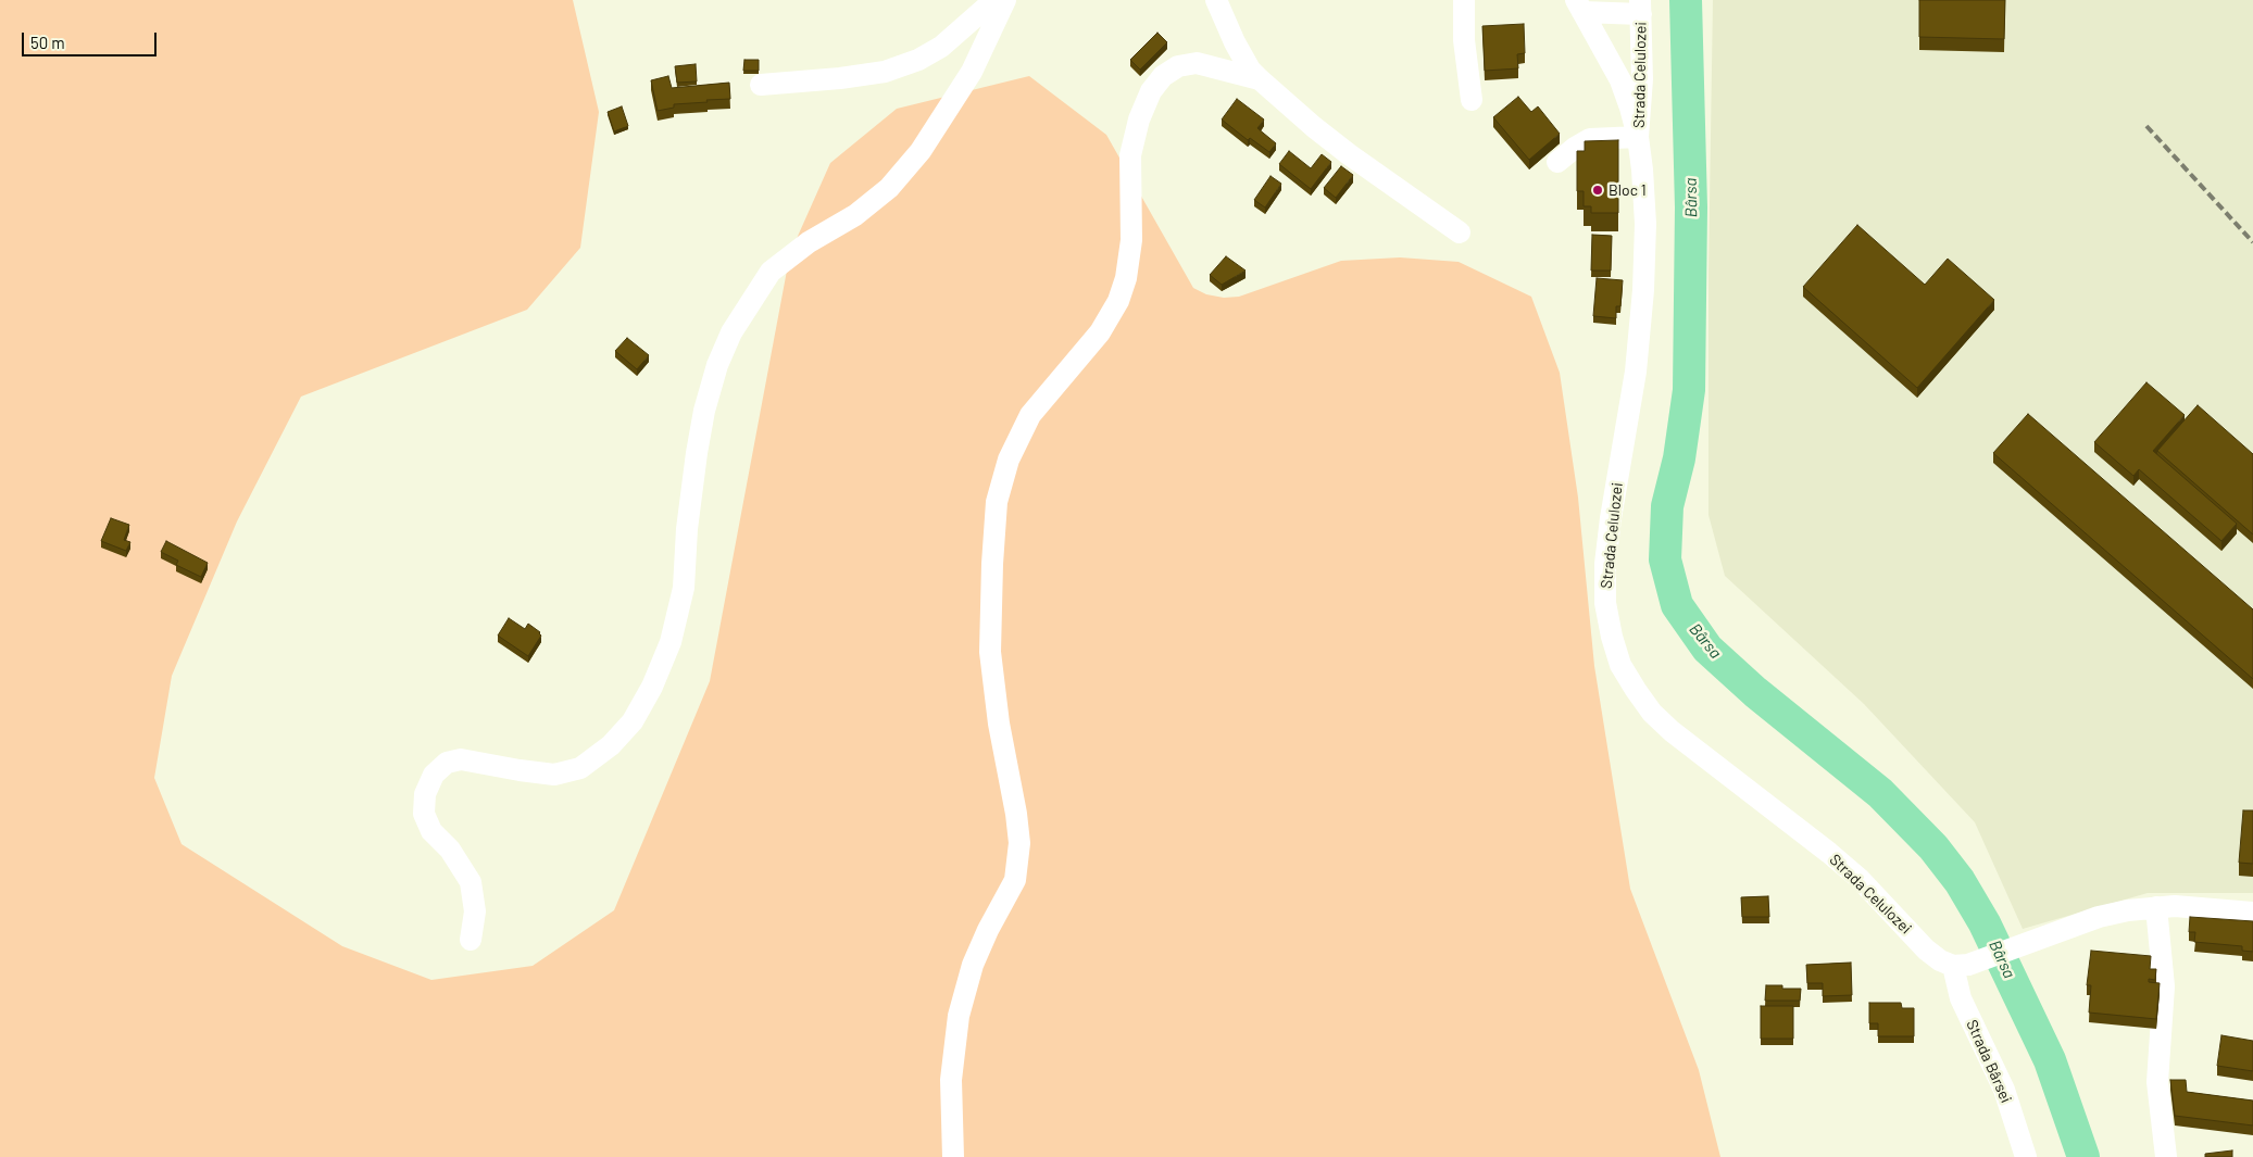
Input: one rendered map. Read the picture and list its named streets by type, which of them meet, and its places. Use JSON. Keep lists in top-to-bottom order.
{
  "streets": {
    "street": ["Strada Celulozei", "Strada Bârsei"]
  },
  "crossings": [
    ["Strada Celulozei", "Strada Bârsei"]
  ],
  "water": ["Bârsa"],
  "places": ["Bloc 1"],
  "scale_bar": "50 m"
}
